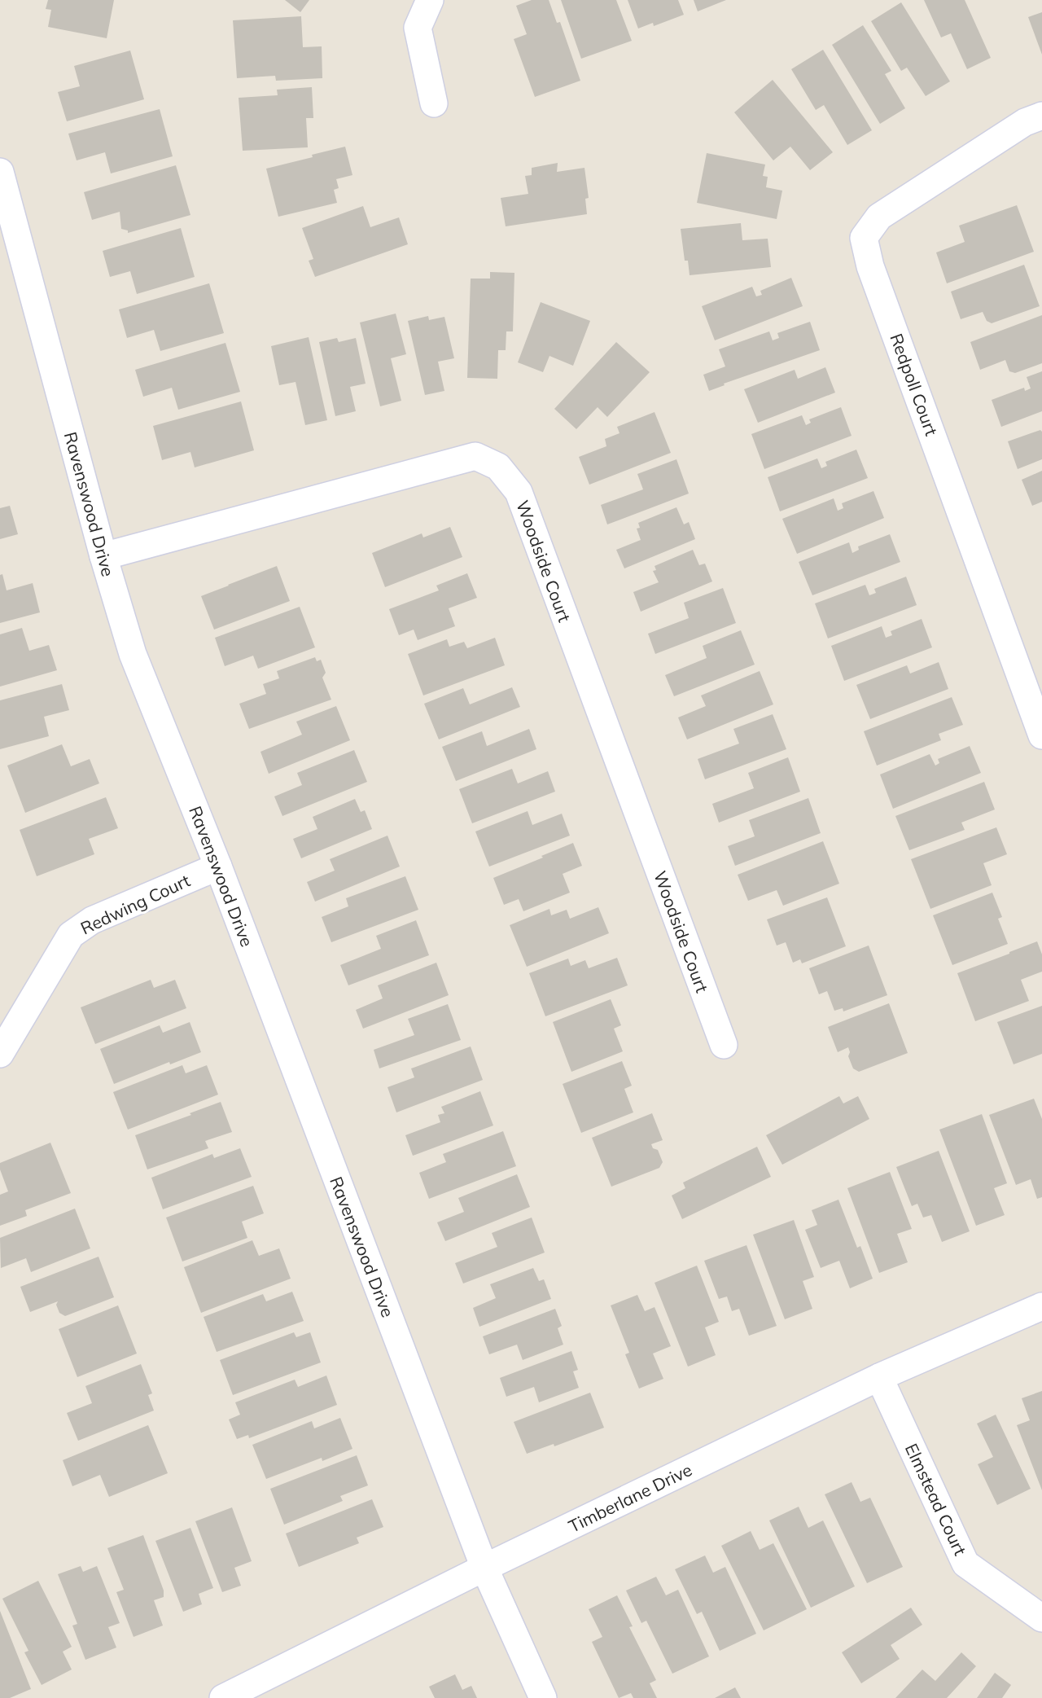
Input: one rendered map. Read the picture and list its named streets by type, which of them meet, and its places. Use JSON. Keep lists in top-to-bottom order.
{
  "streets": {
    "street": [
      "Redpoll Court",
      "Ravenswood Drive",
      "Woodside Court",
      "Redwing Court",
      "Timberlane Drive",
      "Elmstead Court"
    ]
  },
  "crossings": [
    ["Ravenswood Drive", "Woodside Court"],
    ["Ravenswood Drive", "Redwing Court"],
    ["Ravenswood Drive", "Timberlane Drive"],
    ["Timberlane Drive", "Elmstead Court"]
  ]
}
